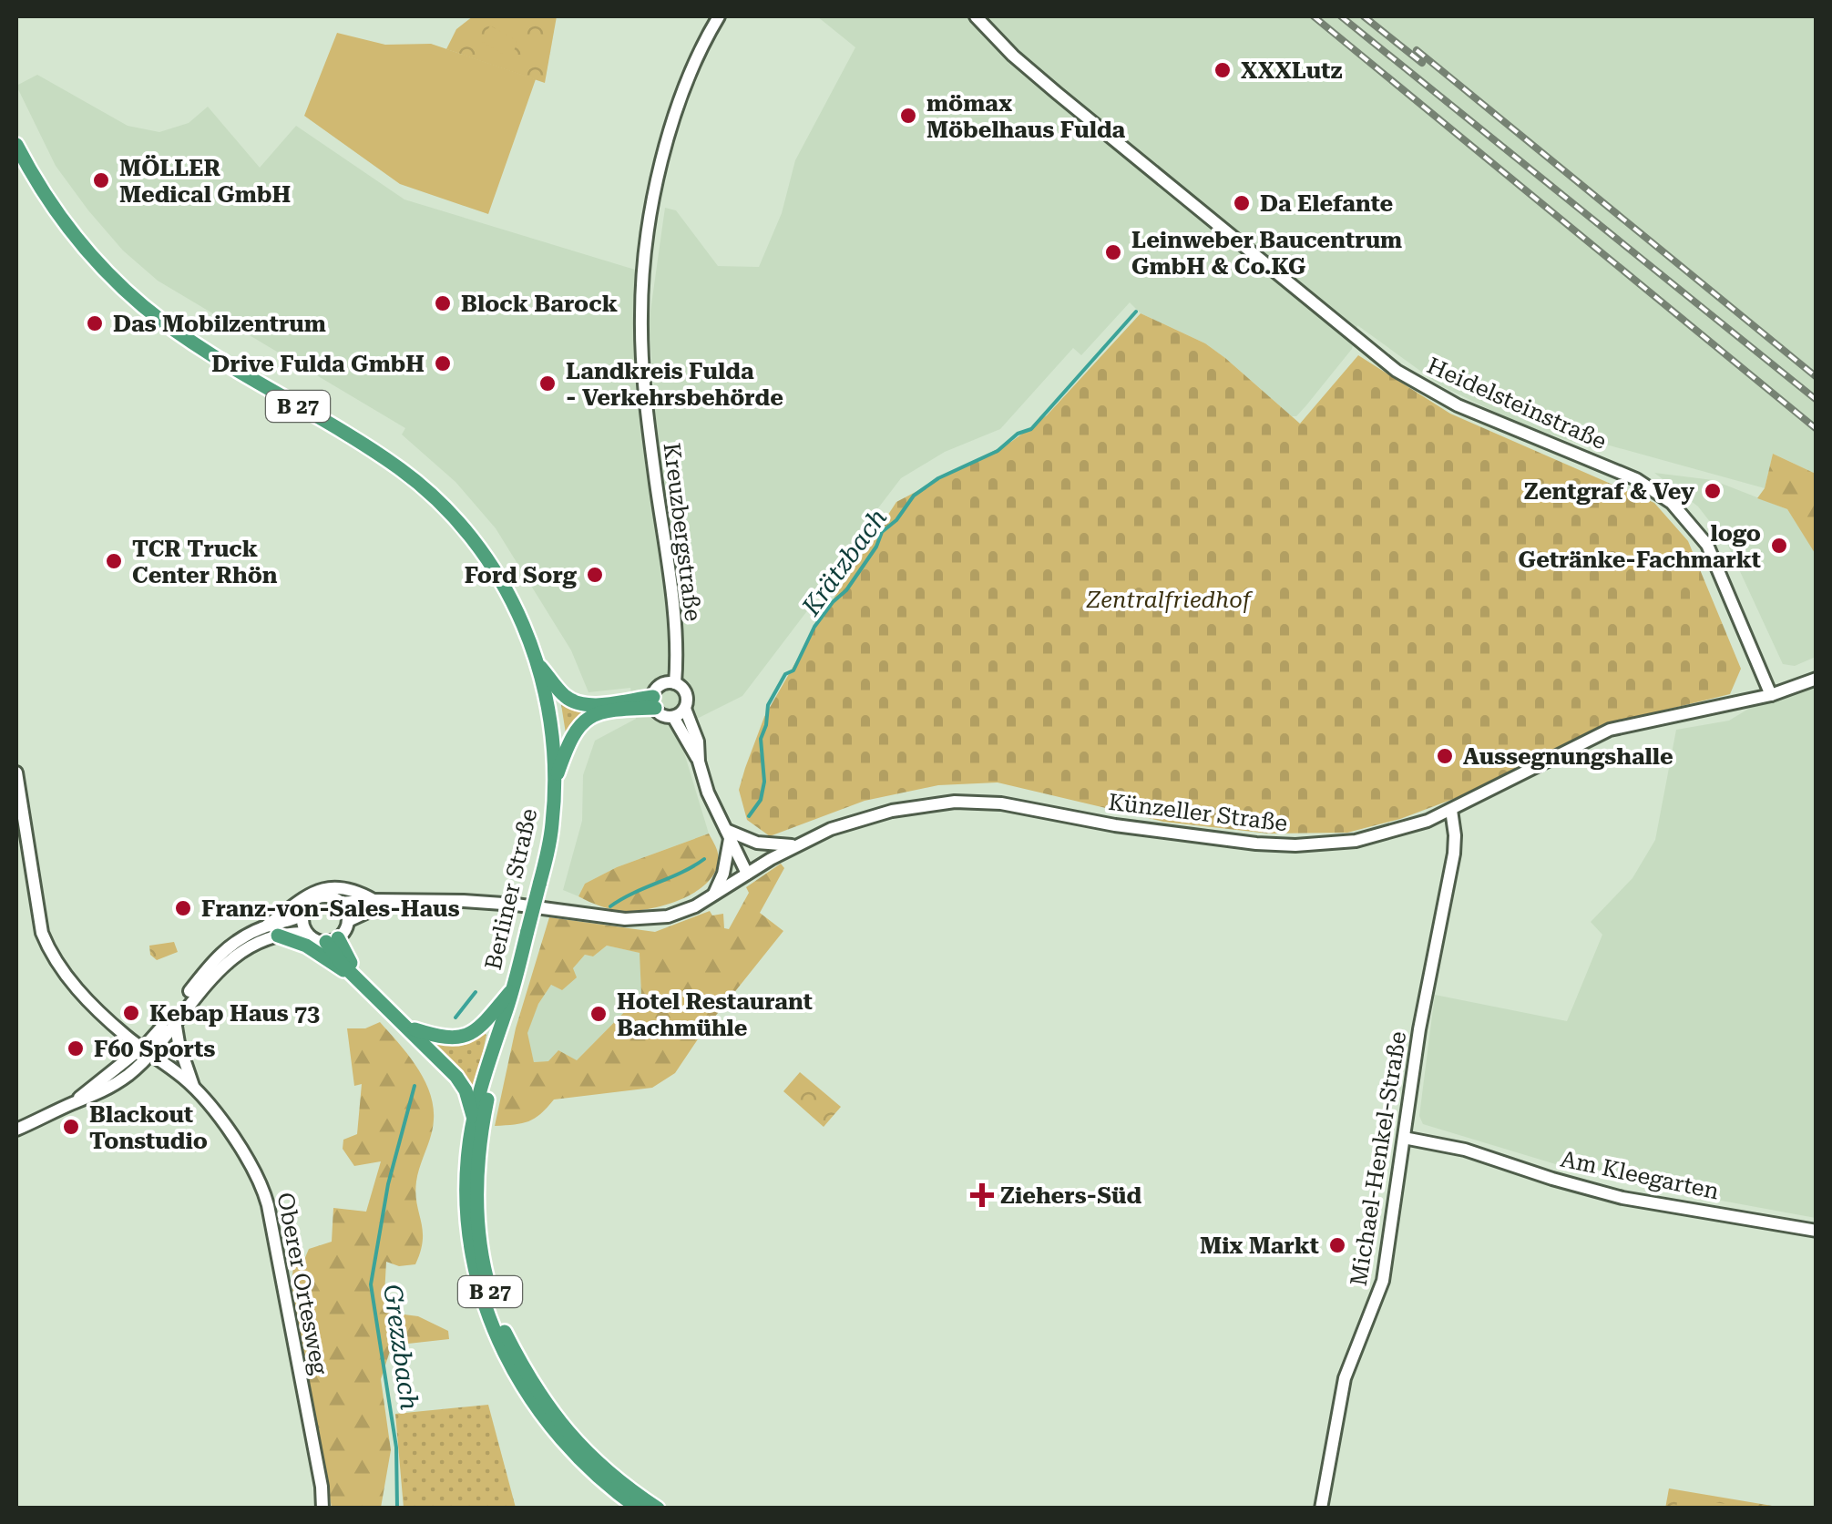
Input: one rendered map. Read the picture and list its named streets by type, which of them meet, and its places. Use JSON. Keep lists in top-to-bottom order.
{
  "streets": {
    "highway": ["B 27", "Berliner Straße"],
    "main road": [
      "Heidelsteinstraße",
      "Kreuzbergstraße",
      "Künzeller Straße",
      "Michael-Henkel-Straße",
      "Am Kleegarten",
      "Oberer Ortesweg"
    ]
  },
  "crossings": [
    ["Heidelsteinstraße", "Künzeller Straße"],
    ["Kreuzbergstraße", "Künzeller Straße"],
    ["Künzeller Straße", "Michael-Henkel-Straße"],
    ["Michael-Henkel-Straße", "Am Kleegarten"]
  ],
  "water": ["Krätzbach", "Grezzbach"],
  "parks": ["Zentralfriedhof"],
  "places": {
    "other": [
      "XXXLutz",
      "mömax Möbelhaus Fulda",
      "MÖLLER Medical GmbH",
      "Da Elefante",
      "Leinweber Baucentrum GmbH & Co.KG",
      "Block Barock",
      "Das Mobilzentrum",
      "Drive Fulda GmbH",
      "Landkreis Fulda - Verkehrsbehörde",
      "Zentgraf & Vey",
      "logo Getränke-Fachmarkt",
      "TCR Truck Center Rhön",
      "Ford Sorg",
      "Aussegnungshalle",
      "Franz-von-Sales-Haus",
      "Kebap Haus 73",
      "Hotel Restaurant Bachmühle",
      "F60 Sports",
      "Blackout Tonstudio",
      "Mix Markt"
    ],
    "health": ["Ziehers-Süd"]
  }
}
